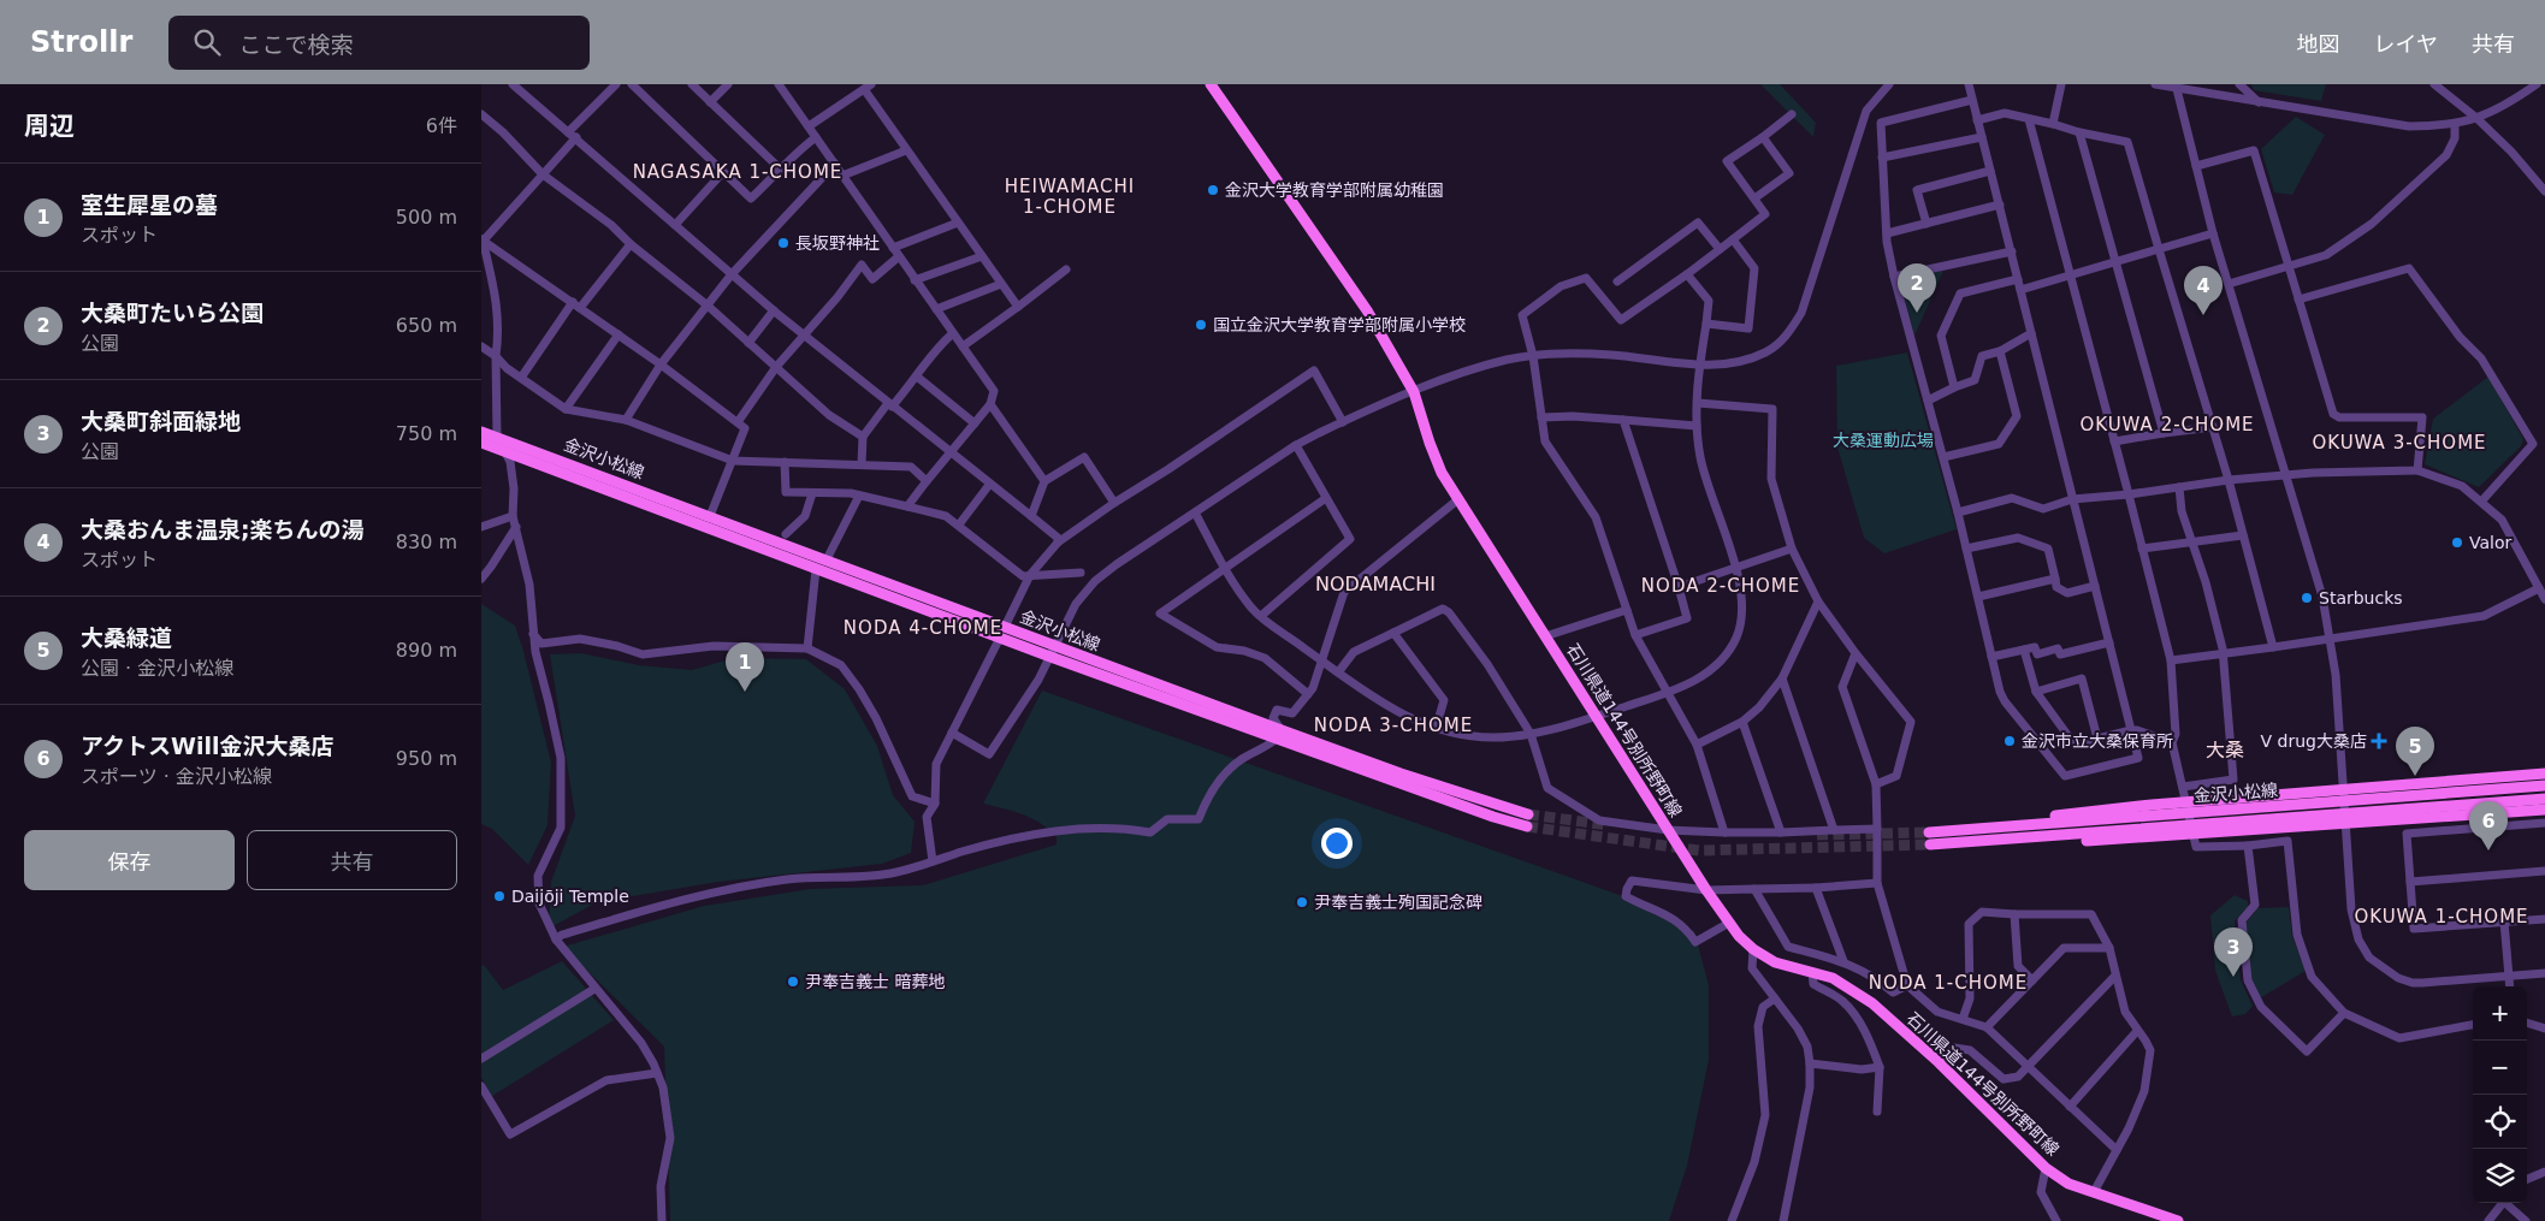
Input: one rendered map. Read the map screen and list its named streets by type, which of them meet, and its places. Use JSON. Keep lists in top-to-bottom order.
{
  "streets": {
    "main road": ["金沢小松線", "石川県道144号別所野町線"]
  },
  "districts": [
    "NAGASAKA 1-CHOME",
    "HEIWAMACHI 1-CHOME",
    "OKUWA 2-CHOME",
    "OKUWA 3-CHOME",
    "NODAMACHI",
    "NODA 2-CHOME",
    "NODA 4-CHOME",
    "NODA 3-CHOME",
    "大桑",
    "OKUWA 1-CHOME",
    "NODA 1-CHOME"
  ],
  "parks": ["大桑運動広場"],
  "places": {
    "other": [
      "金沢大学教育学部附属幼稚園",
      "長坂野神社",
      "国立金沢大学教育学部附属小学校",
      "Valor",
      "Starbucks",
      "金沢市立大桑保育所",
      "Daijōji Temple",
      "尹奉吉義士殉国記念碑",
      "尹奉吉義士 暗葬地"
    ],
    "health": ["V drug大桑店"]
  },
  "page": {
    "header": "Strollr",
    "search": "ここで検索",
    "nav": ["地図", "レイヤ", "共有"],
    "heading": ["周辺", "6件"],
    "list": [
      {
        "mark": "1",
        "name": "室生犀星の墓",
        "note": "スポット",
        "value": "500 m"
      },
      {
        "mark": "2",
        "name": "大桑町たいら公園",
        "note": "公園",
        "value": "650 m"
      },
      {
        "mark": "3",
        "name": "大桑町斜面緑地",
        "note": "公園",
        "value": "750 m"
      },
      {
        "mark": "4",
        "name": "大桑おんま温泉;楽ちんの湯",
        "note": "スポット",
        "value": "830 m"
      },
      {
        "mark": "5",
        "name": "大桑緑道",
        "note": "公園 · 金沢小松線",
        "value": "890 m"
      },
      {
        "mark": "6",
        "name": "アクトスWill金沢大桑店",
        "note": "スポーツ · 金沢小松線",
        "value": "950 m"
      }
    ],
    "pins": [
      "2",
      "4",
      "1",
      "5",
      "6",
      "3"
    ],
    "buttons": ["保存", "共有"],
    "map_buttons": ["+", "−"]
  }
}
